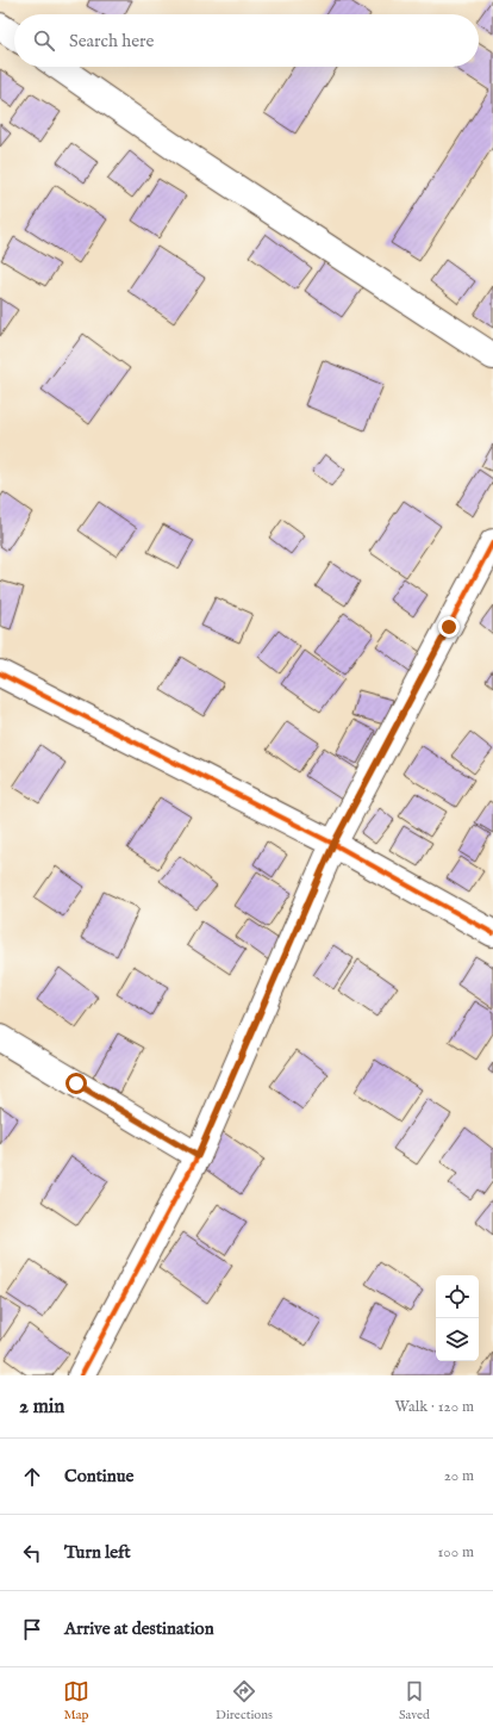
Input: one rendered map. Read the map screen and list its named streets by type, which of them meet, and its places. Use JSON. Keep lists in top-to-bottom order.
{
  "page": {
    "search": "Search here",
    "heading": ["2 min", "Walk · 120 m"],
    "list": [
      ["Continue", "20 m"],
      ["Turn left", "100 m"],
      "Arrive at destination"
    ],
    "nav": ["Map", "Directions", "Saved"]
  }
}
